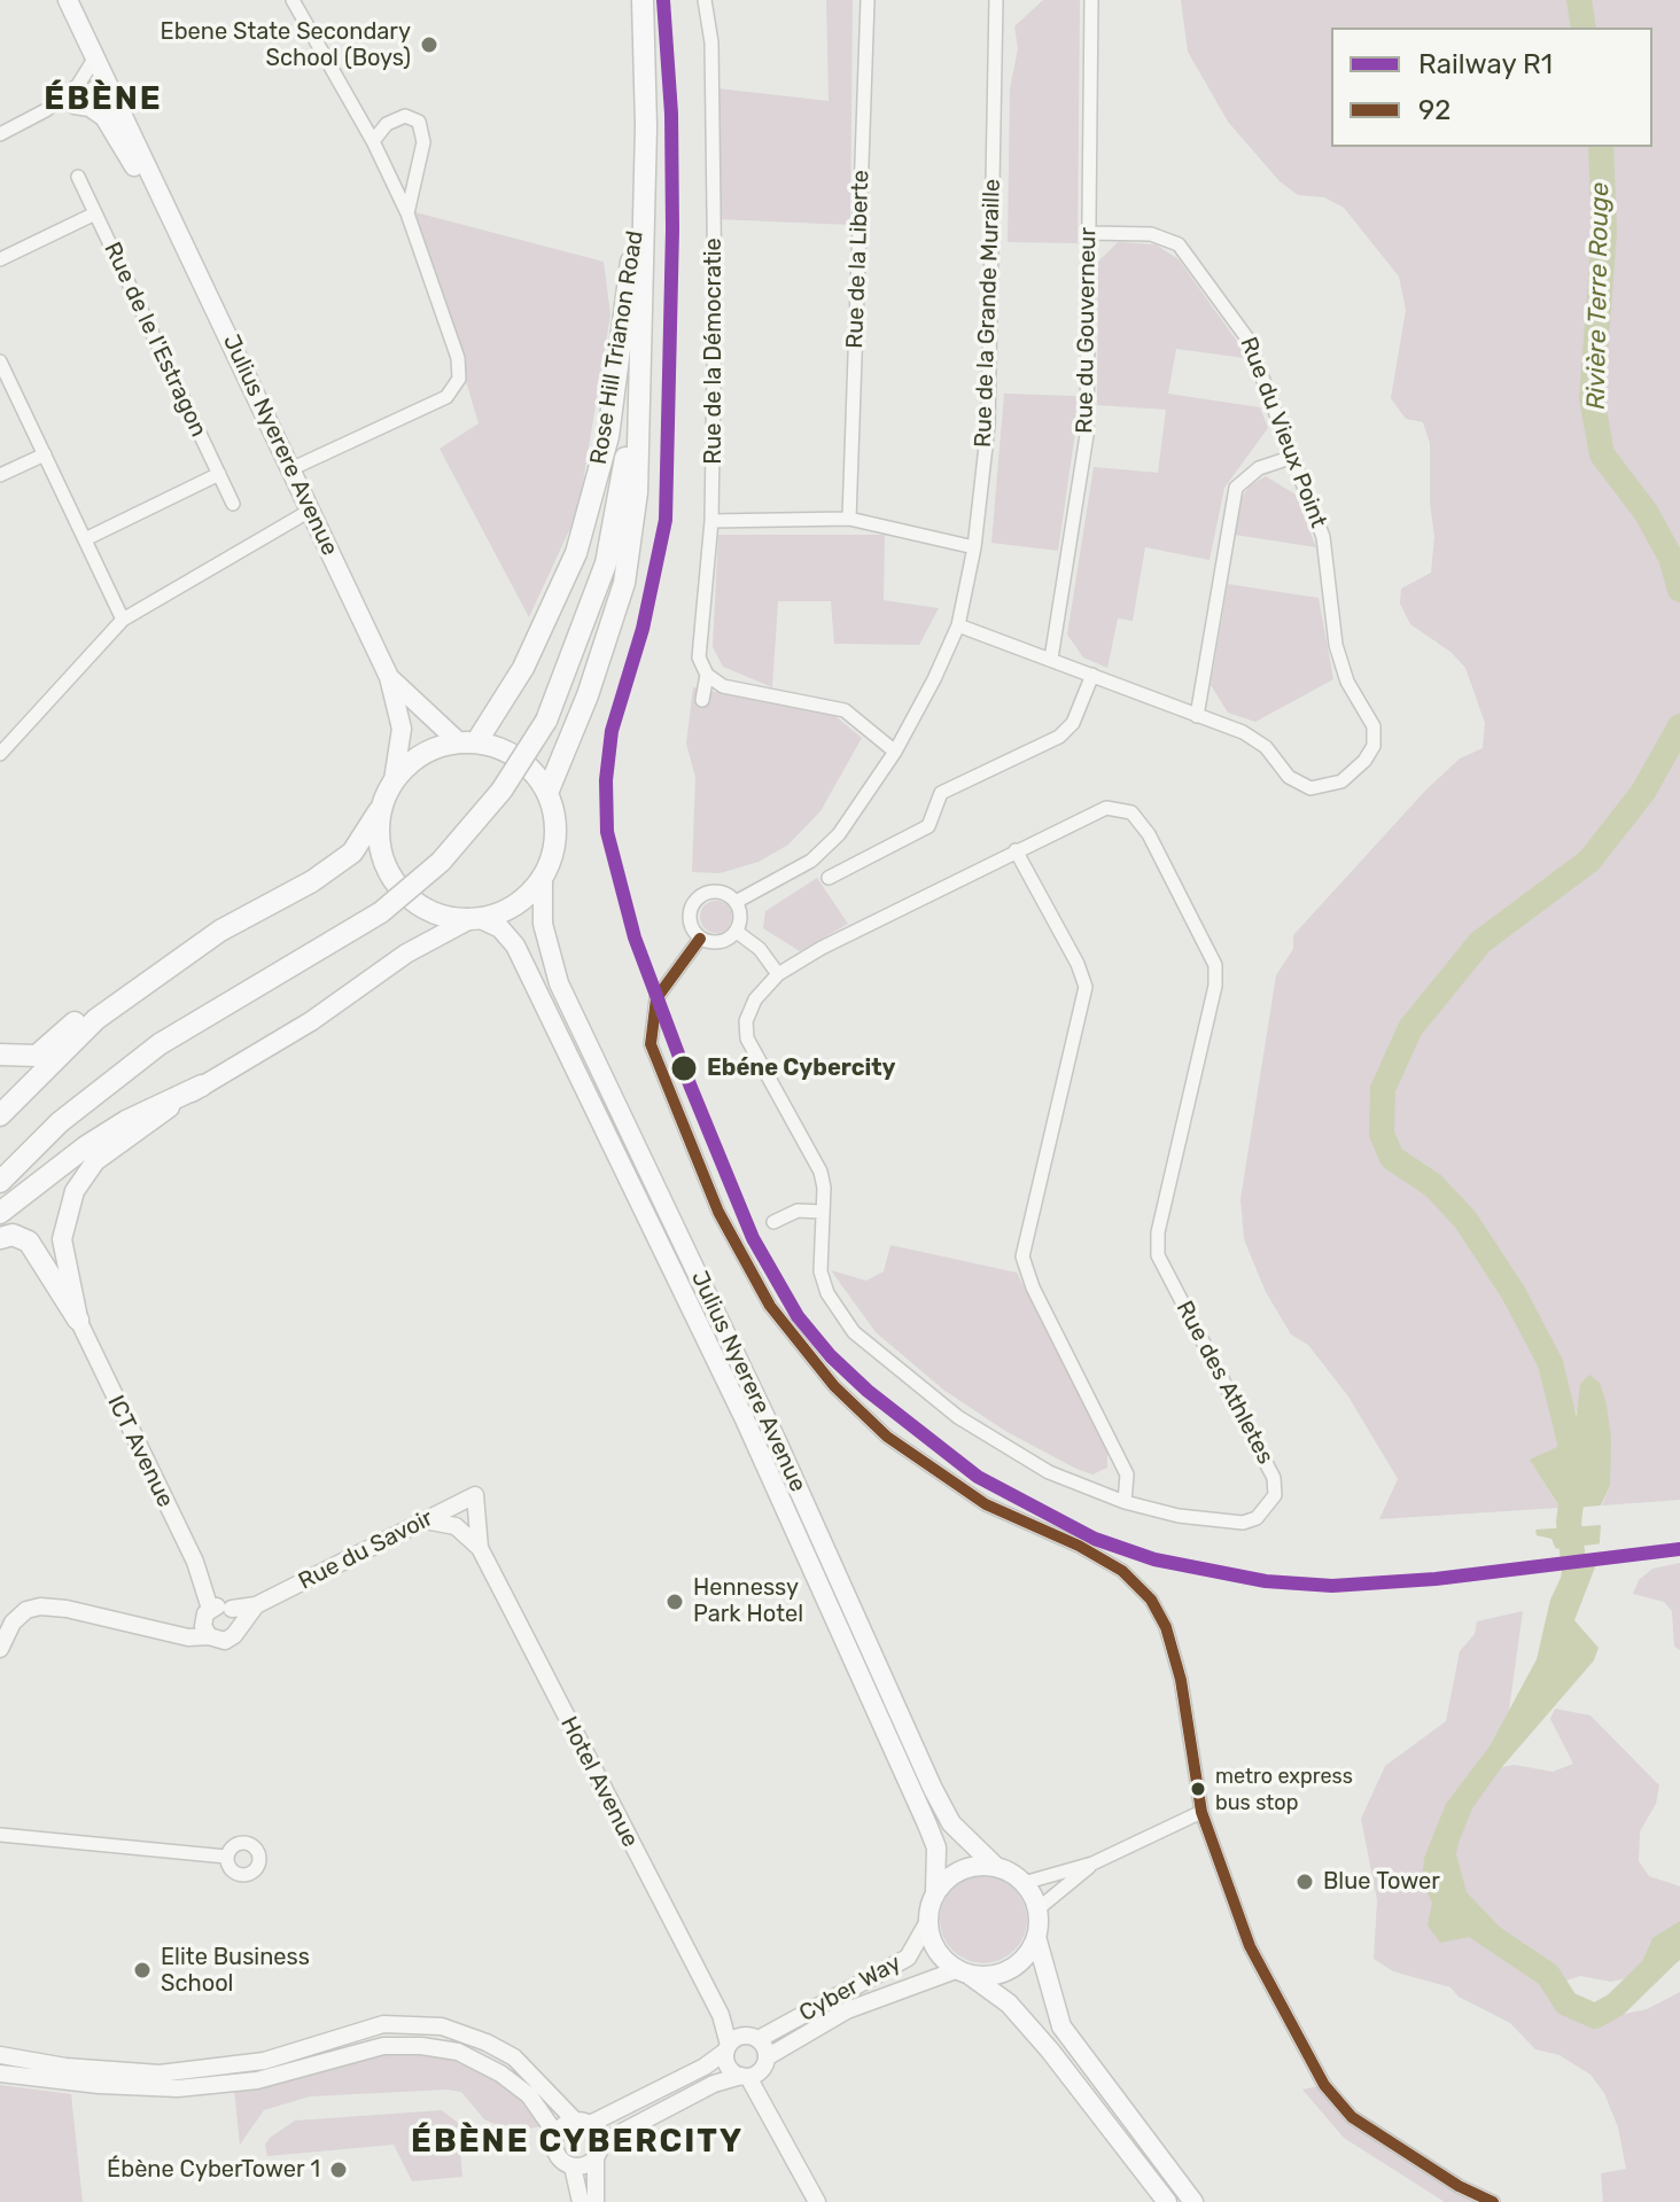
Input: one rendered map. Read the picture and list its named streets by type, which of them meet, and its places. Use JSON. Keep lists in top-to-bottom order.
{
  "streets": {
    "main road": ["Rose Hill Trianon Road", "Julius Nyerere Avenue"],
    "street": [
      "Rue de la Liberte",
      "Rue de la Grande Muraille",
      "Rue du Gouverneur",
      "Rue de le I'Estragon",
      "Rue de la Démocratie",
      "Rue du Vieux Point",
      "Rue des Athletes",
      "ICT Avenue",
      "Rue du Savoir",
      "Hotel Avenue",
      "Cyber Way"
    ]
  },
  "crossings": [
    ["Rue de la Grande Muraille", "Rue du Vieux Point"],
    ["Rue du Gouverneur", "Rue du Vieux Point"],
    ["Rose Hill Trianon Road", "Julius Nyerere Avenue"],
    ["Julius Nyerere Avenue", "Cyber Way"],
    ["ICT Avenue", "Rue du Savoir"],
    ["Rue du Savoir", "Hotel Avenue"],
    ["Hotel Avenue", "Cyber Way"]
  ],
  "districts": ["ÉBÈNE", "ÉBÈNE CYBERCITY"],
  "water": ["Rivière Terre Rouge"],
  "places": [
    "Ebene State Secondary School (Boys)",
    "Ebéne Cybercity",
    "Hennessy Park Hotel",
    "metro express bus stop",
    "Blue Tower",
    "Elite Business School",
    "Ébène CyberTower 1"
  ],
  "lines": ["rail line R1", "transit line 92"],
  "legend": ["Railway R1", "92"]
}
